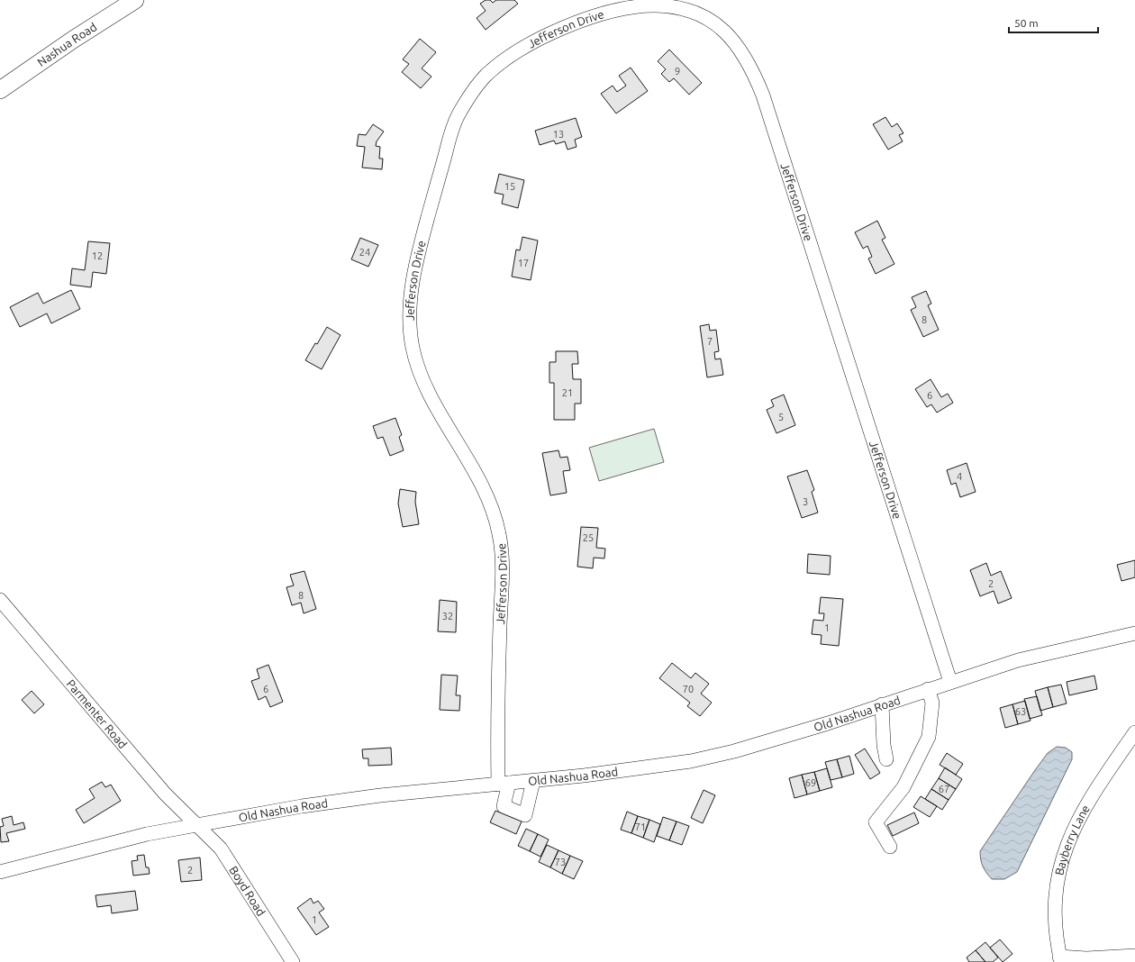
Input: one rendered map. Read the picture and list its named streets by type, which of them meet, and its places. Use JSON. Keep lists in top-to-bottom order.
{
  "streets": {
    "main road": ["Nashua Road"],
    "street": [
      "Jefferson Drive",
      "Old Nashua Road",
      "Parmenter Road",
      "Bayberry Lane",
      "Boyd Road"
    ]
  },
  "crossings": [
    ["Jefferson Drive", "Old Nashua Road"],
    ["Old Nashua Road", "Parmenter Road"],
    ["Old Nashua Road", "Boyd Road"],
    ["Parmenter Road", "Boyd Road"]
  ],
  "house_numbers": [
    "9",
    "13",
    "15",
    "24",
    "12",
    "17",
    "8",
    "7",
    "21",
    "6",
    "5",
    "4",
    "3",
    "25",
    "2",
    "8",
    "32",
    "1",
    "6",
    "70",
    "63",
    "69",
    "67",
    "71",
    "73",
    "2",
    "1"
  ],
  "scale_bar": "50 m"
}
